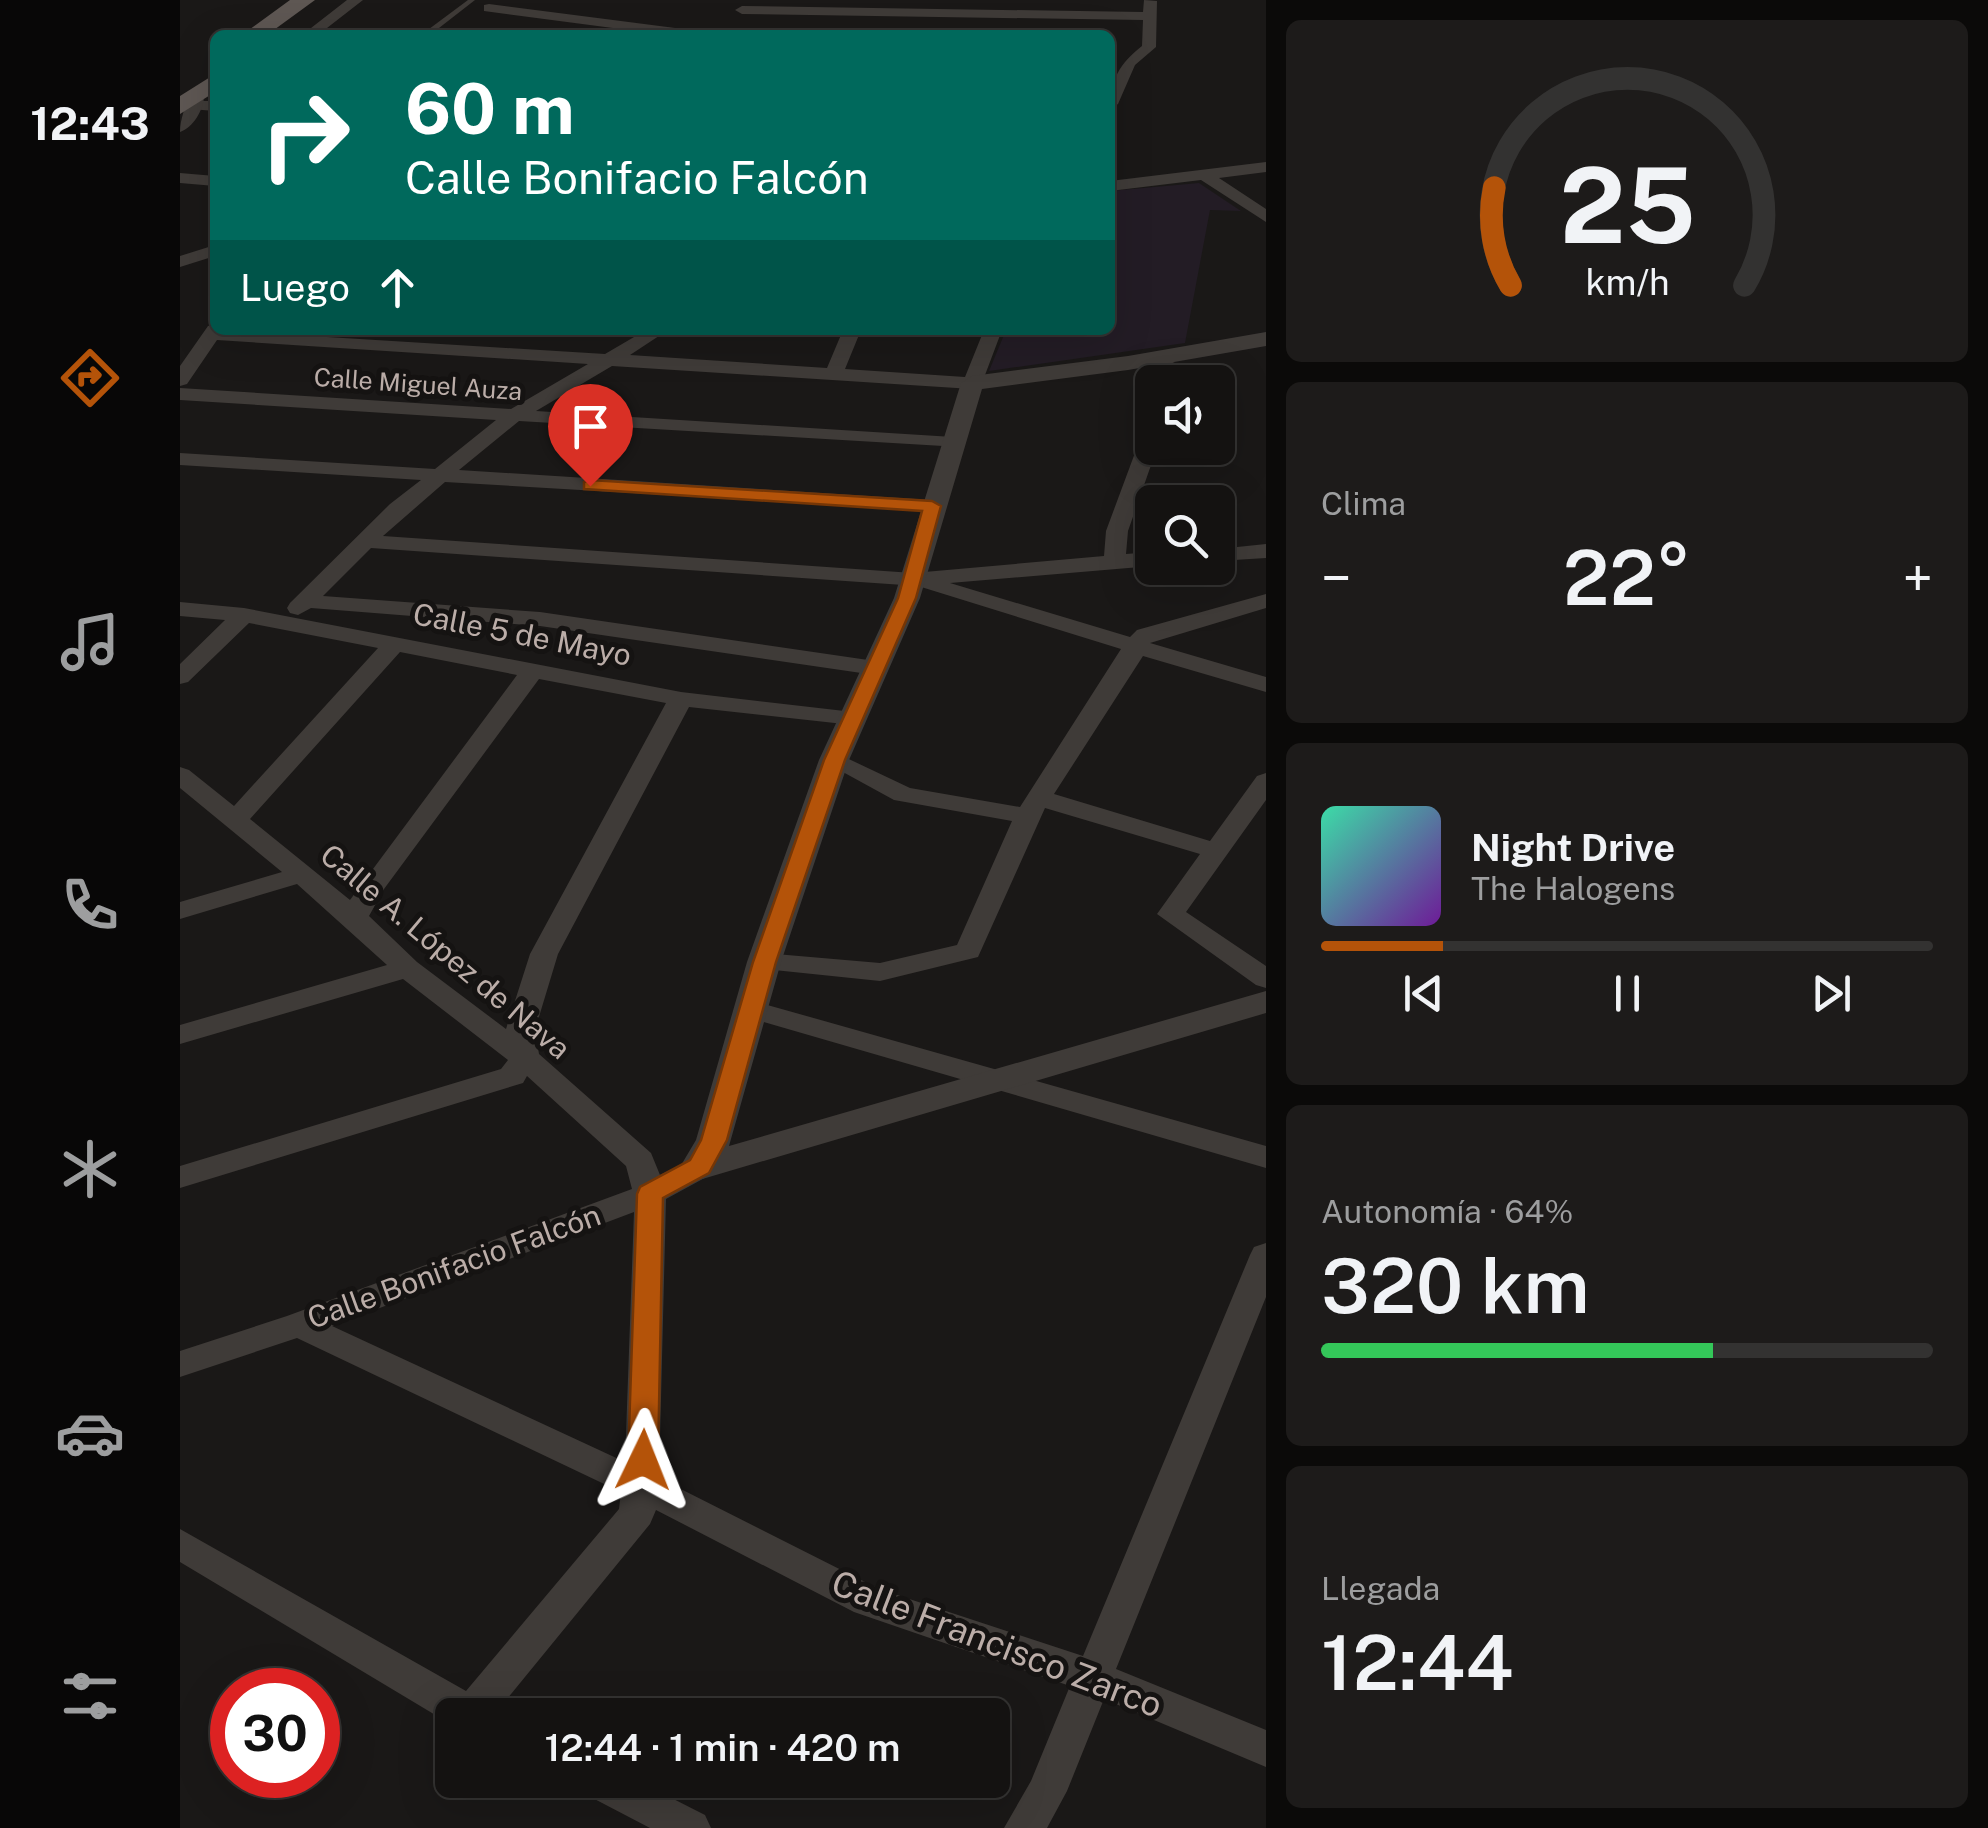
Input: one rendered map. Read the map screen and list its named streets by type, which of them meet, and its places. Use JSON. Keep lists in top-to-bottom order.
{
  "streets": {
    "street": [
      "Calle Miguel Auza",
      "Calle 5 de Mayo",
      "Calle A. López de Nava",
      "Calle Bonifacio Falcón",
      "Calle Francisco Zarco"
    ]
  },
  "crossings": [
    ["Calle A. López de Nava", "Calle Bonifacio Falcón"],
    ["Calle Bonifacio Falcón", "Calle Francisco Zarco"]
  ],
  "page": {
    "tabs": "12:43",
    "turn": ["60 m", "Calle Bonifacio Falcón"],
    "then": "Luego",
    "tile": [
      "Clima",
      ["Autonomía · 64%", "320 km"],
      ["Llegada", "12:44"]
    ],
    "heat": ["−", "22°", "+"],
    "song": ["Night Drive", "The Halogens"],
    "limit": "30",
    "trip": "12:44 · 1 min · 420 m",
    "gauge": ["25", "km/h"]
  }
}
